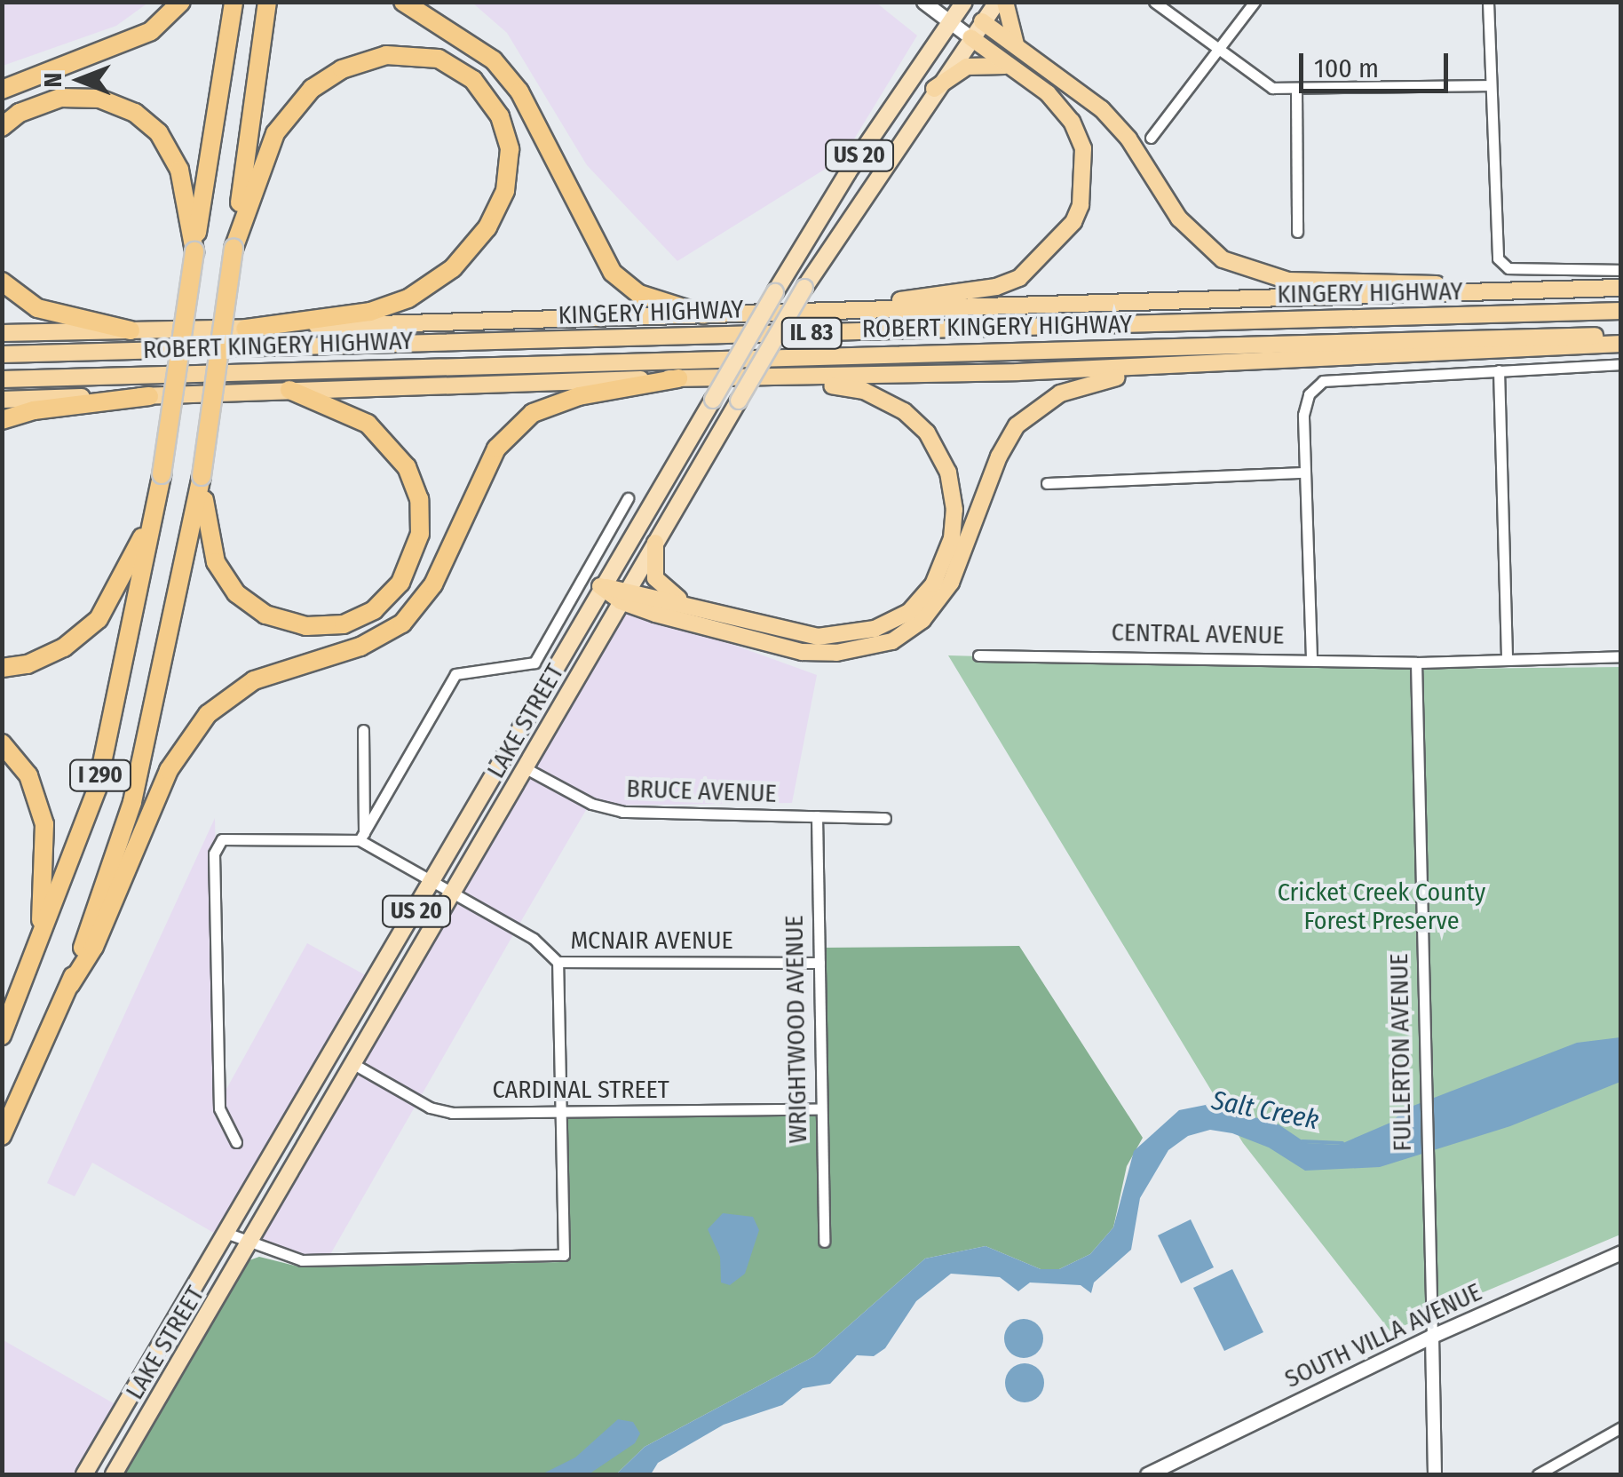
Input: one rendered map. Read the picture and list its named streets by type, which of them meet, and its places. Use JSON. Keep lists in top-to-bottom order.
{
  "streets": {
    "highway": [
      "US 20",
      "KINGERY HIGHWAY",
      "ROBERT KINGERY HIGHWAY",
      "IL 83",
      "I 290"
    ],
    "main road": ["LAKE STREET", "SOUTH VILLA AVENUE"],
    "street": [
      "CENTRAL AVENUE",
      "BRUCE AVENUE",
      "MCNAIR AVENUE",
      "WRIGHTWOOD AVENUE",
      "FULLERTON AVENUE",
      "CARDINAL STREET"
    ]
  },
  "crossings": [
    ["US 20", "LAKE STREET"],
    ["CENTRAL AVENUE", "FULLERTON AVENUE"],
    ["LAKE STREET", "BRUCE AVENUE"],
    ["LAKE STREET", "MCNAIR AVENUE"],
    ["LAKE STREET", "CARDINAL STREET"],
    ["BRUCE AVENUE", "WRIGHTWOOD AVENUE"],
    ["MCNAIR AVENUE", "WRIGHTWOOD AVENUE"],
    ["WRIGHTWOOD AVENUE", "CARDINAL STREET"],
    ["FULLERTON AVENUE", "SOUTH VILLA AVENUE"]
  ],
  "water": ["Salt Creek"],
  "parks": ["Cricket Creek County Forest Preserve"],
  "scale_bar": "100 m",
  "north": "left"
}
